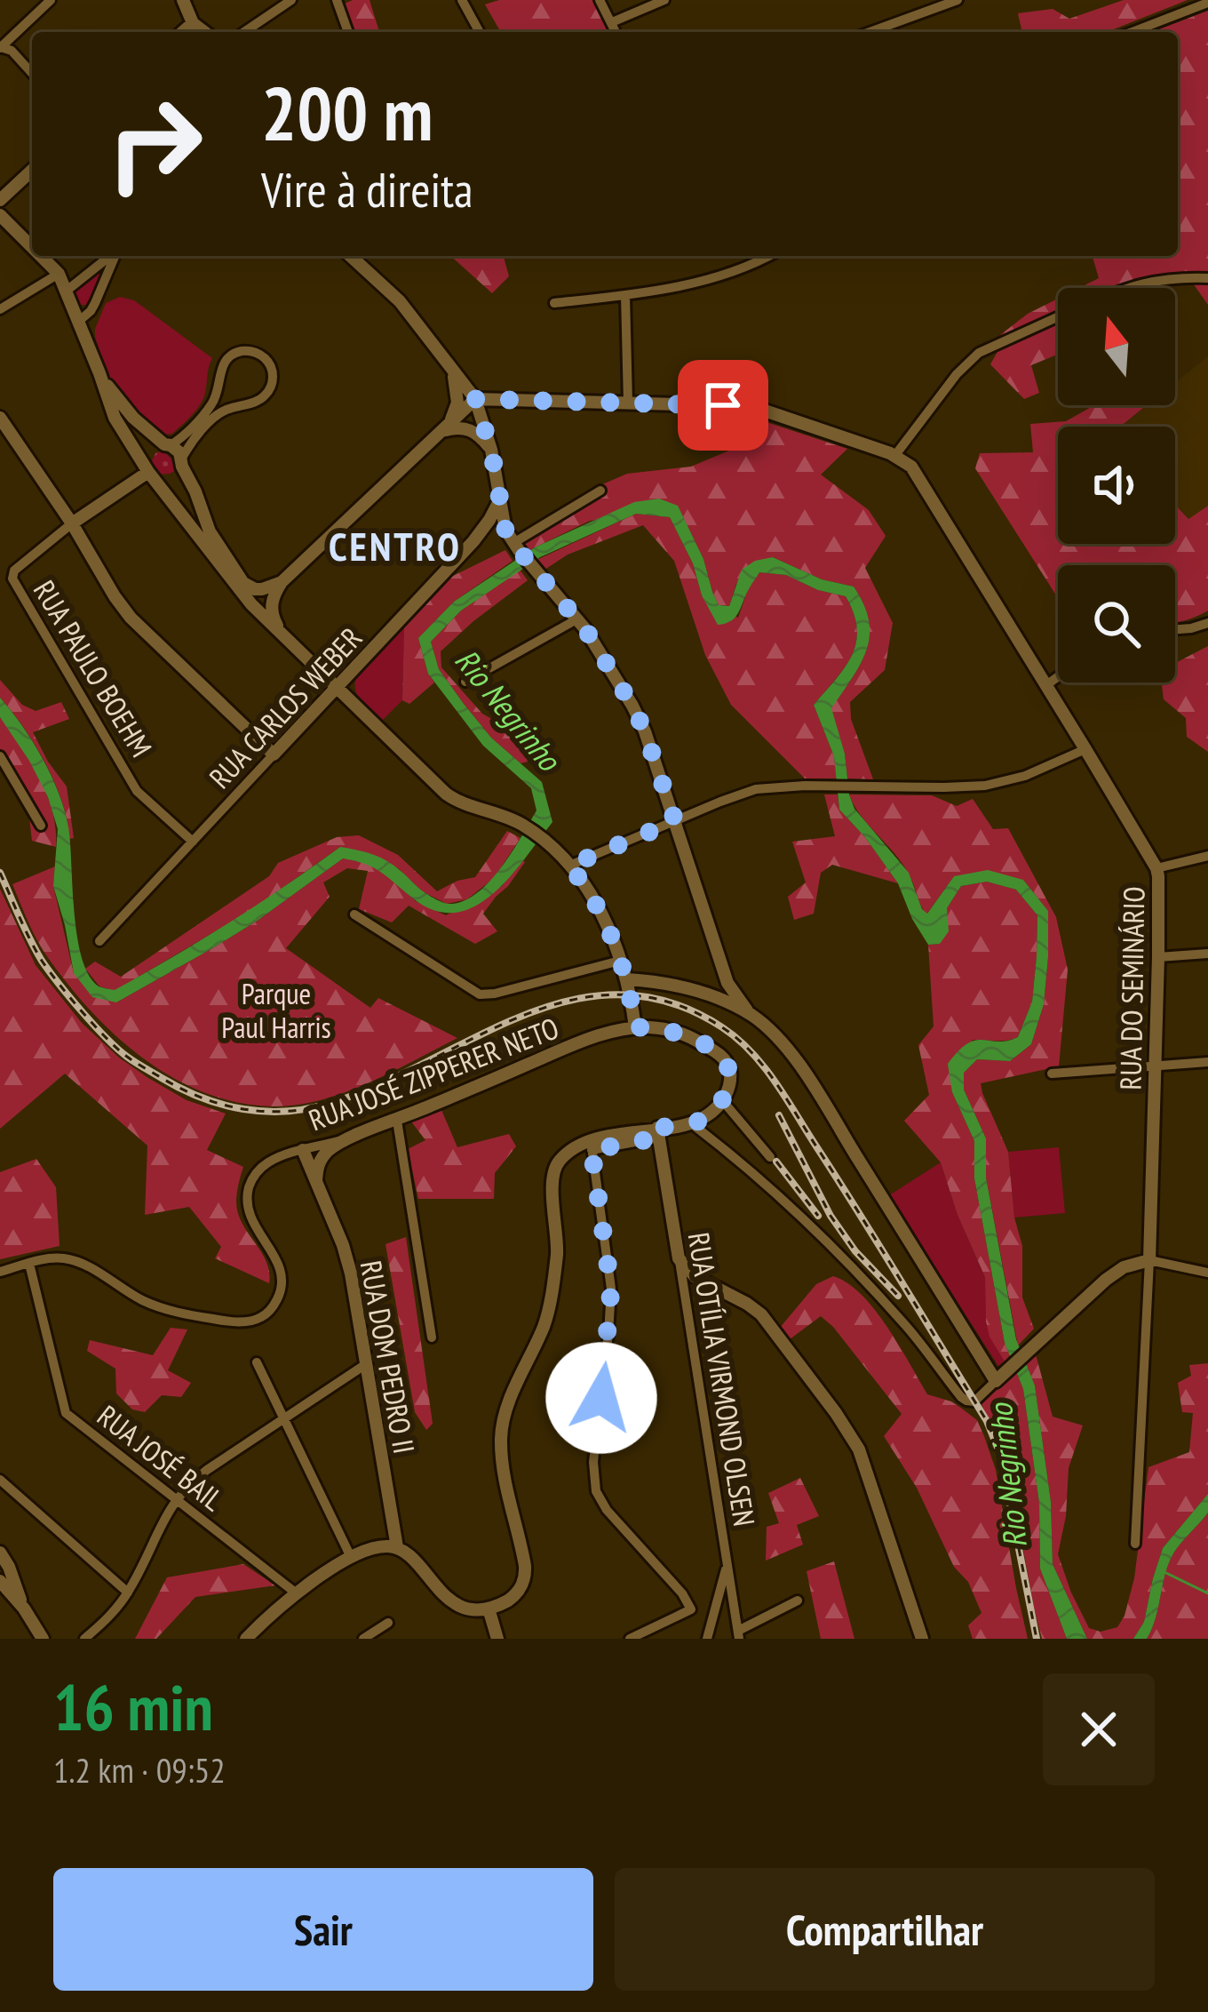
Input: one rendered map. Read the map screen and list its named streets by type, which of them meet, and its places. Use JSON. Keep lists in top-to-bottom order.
{
  "streets": {
    "main road": [
      "RUA CARLOS WEBER",
      "RUA DO SEMINÁRIO",
      "RUA JOSÉ ZIPPERER NETO",
      "RUA DOM PEDRO II",
      "RUA OTÍLIA VIRMOND OLSEN"
    ],
    "street": ["RUA PAULO BOEHM", "RUA JOSÉ BAIL"]
  },
  "crossings": [
    ["RUA PAULO BOEHM", "RUA CARLOS WEBER"],
    ["RUA JOSÉ ZIPPERER NETO", "RUA DOM PEDRO II"],
    ["RUA JOSÉ ZIPPERER NETO", "RUA JOSÉ BAIL"]
  ],
  "districts": ["CENTRO"],
  "water": ["Rio Negrinho"],
  "parks": ["Parque Paul Harris"],
  "north": "top",
  "page": {
    "turn": ["200 m", "Vire à direita"],
    "heading": ["16 min", "1.2 km · 09:52"],
    "buttons": ["Sair", "Compartilhar"]
  }
}
